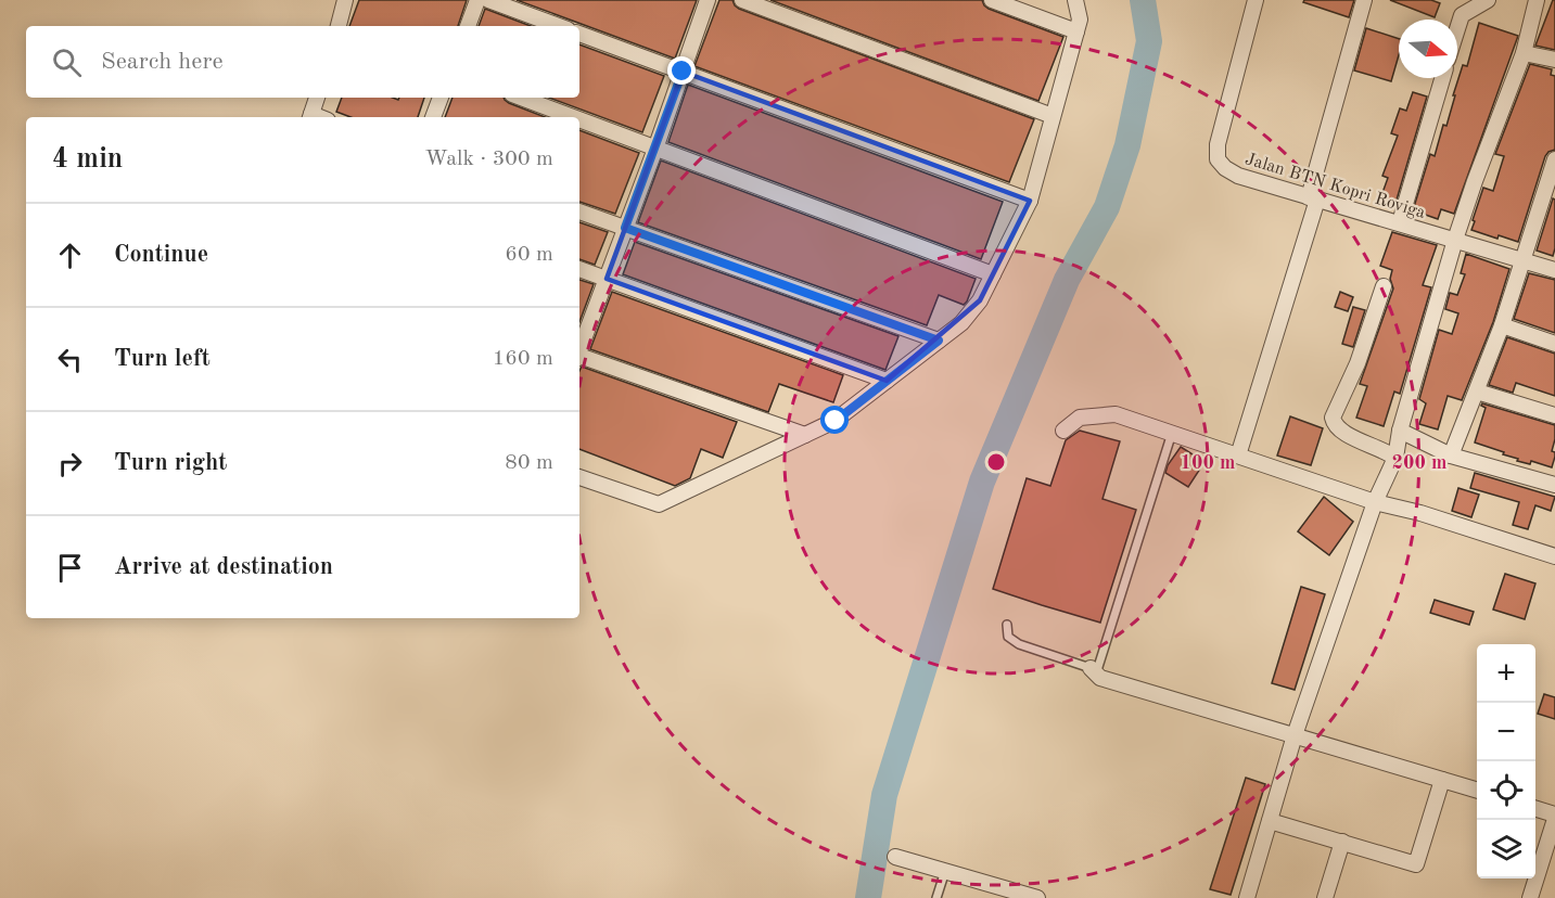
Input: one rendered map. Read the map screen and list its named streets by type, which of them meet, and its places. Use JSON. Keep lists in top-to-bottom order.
{
  "streets": {
    "street": ["Jalan BTN Kopri Roviga"]
  },
  "north": "right",
  "page": {
    "search": "Search here",
    "heading": ["4 min", "Walk · 300 m"],
    "list": [
      ["Continue", "60 m"],
      ["Turn left", "160 m"],
      ["Turn right", "80 m"],
      "Arrive at destination"
    ],
    "map_buttons": ["+", "−"]
  },
  "rings": ["100 m", "200 m"]
}
